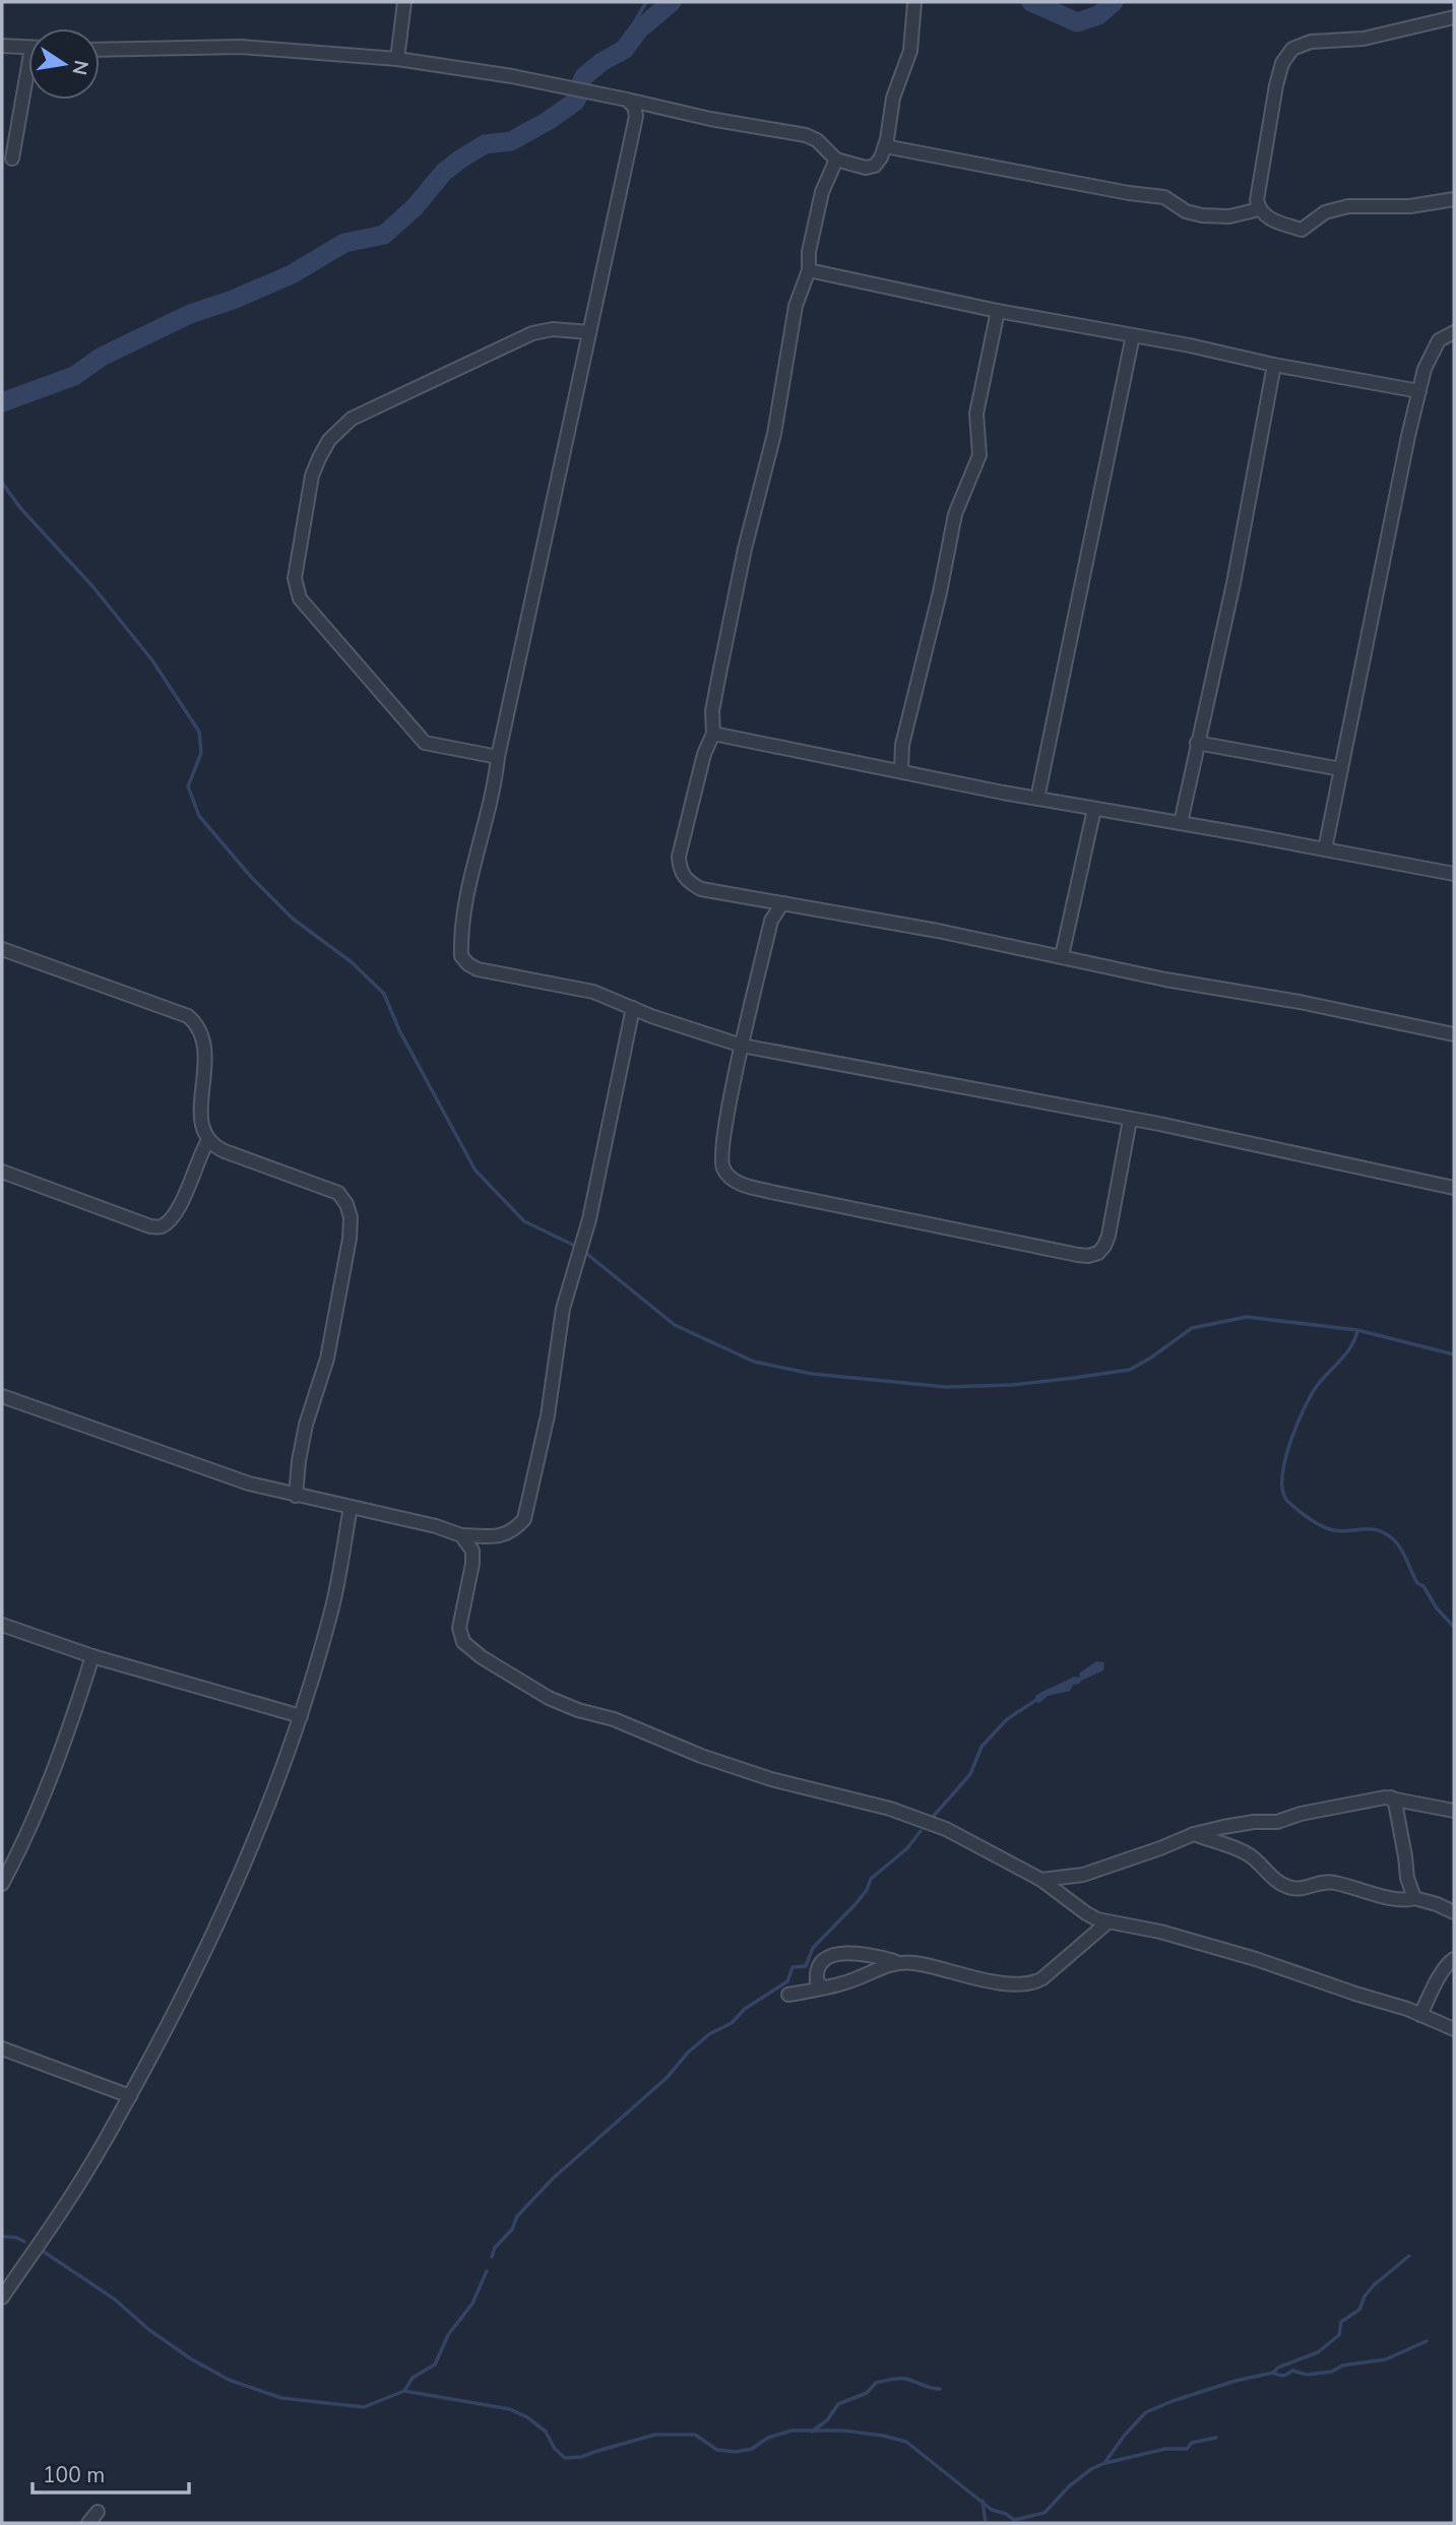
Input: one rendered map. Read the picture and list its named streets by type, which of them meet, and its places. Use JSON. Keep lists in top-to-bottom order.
{
  "scale_bar": "100 m",
  "north": "right"
}
